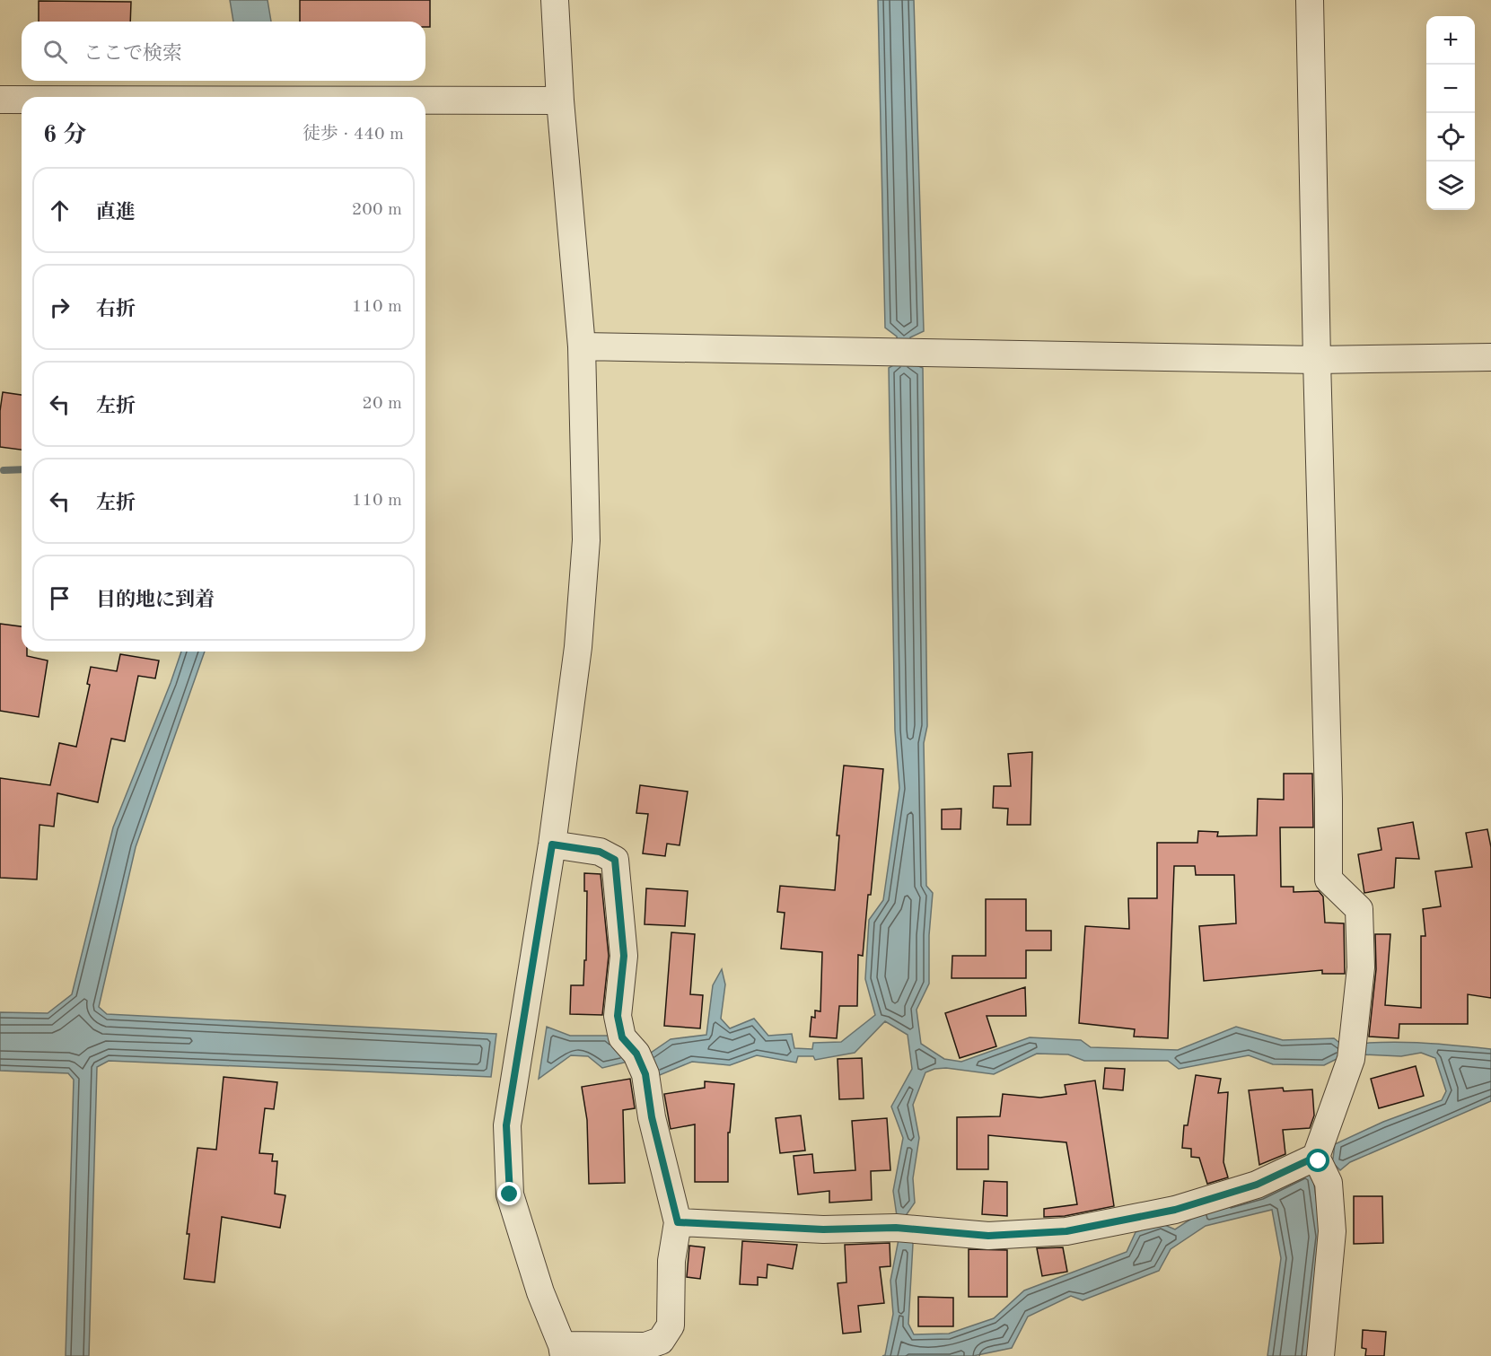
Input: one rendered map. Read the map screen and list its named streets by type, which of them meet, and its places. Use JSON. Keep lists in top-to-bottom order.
{
  "page": {
    "map_buttons": ["+", "−"],
    "search": "ここで検索",
    "heading": ["6 分", "徒歩 · 440 m"],
    "list": [
      ["直進", "200 m"],
      ["右折", "110 m"],
      ["左折", "20 m"],
      ["左折", "110 m"],
      "目的地に到着"
    ]
  }
}
